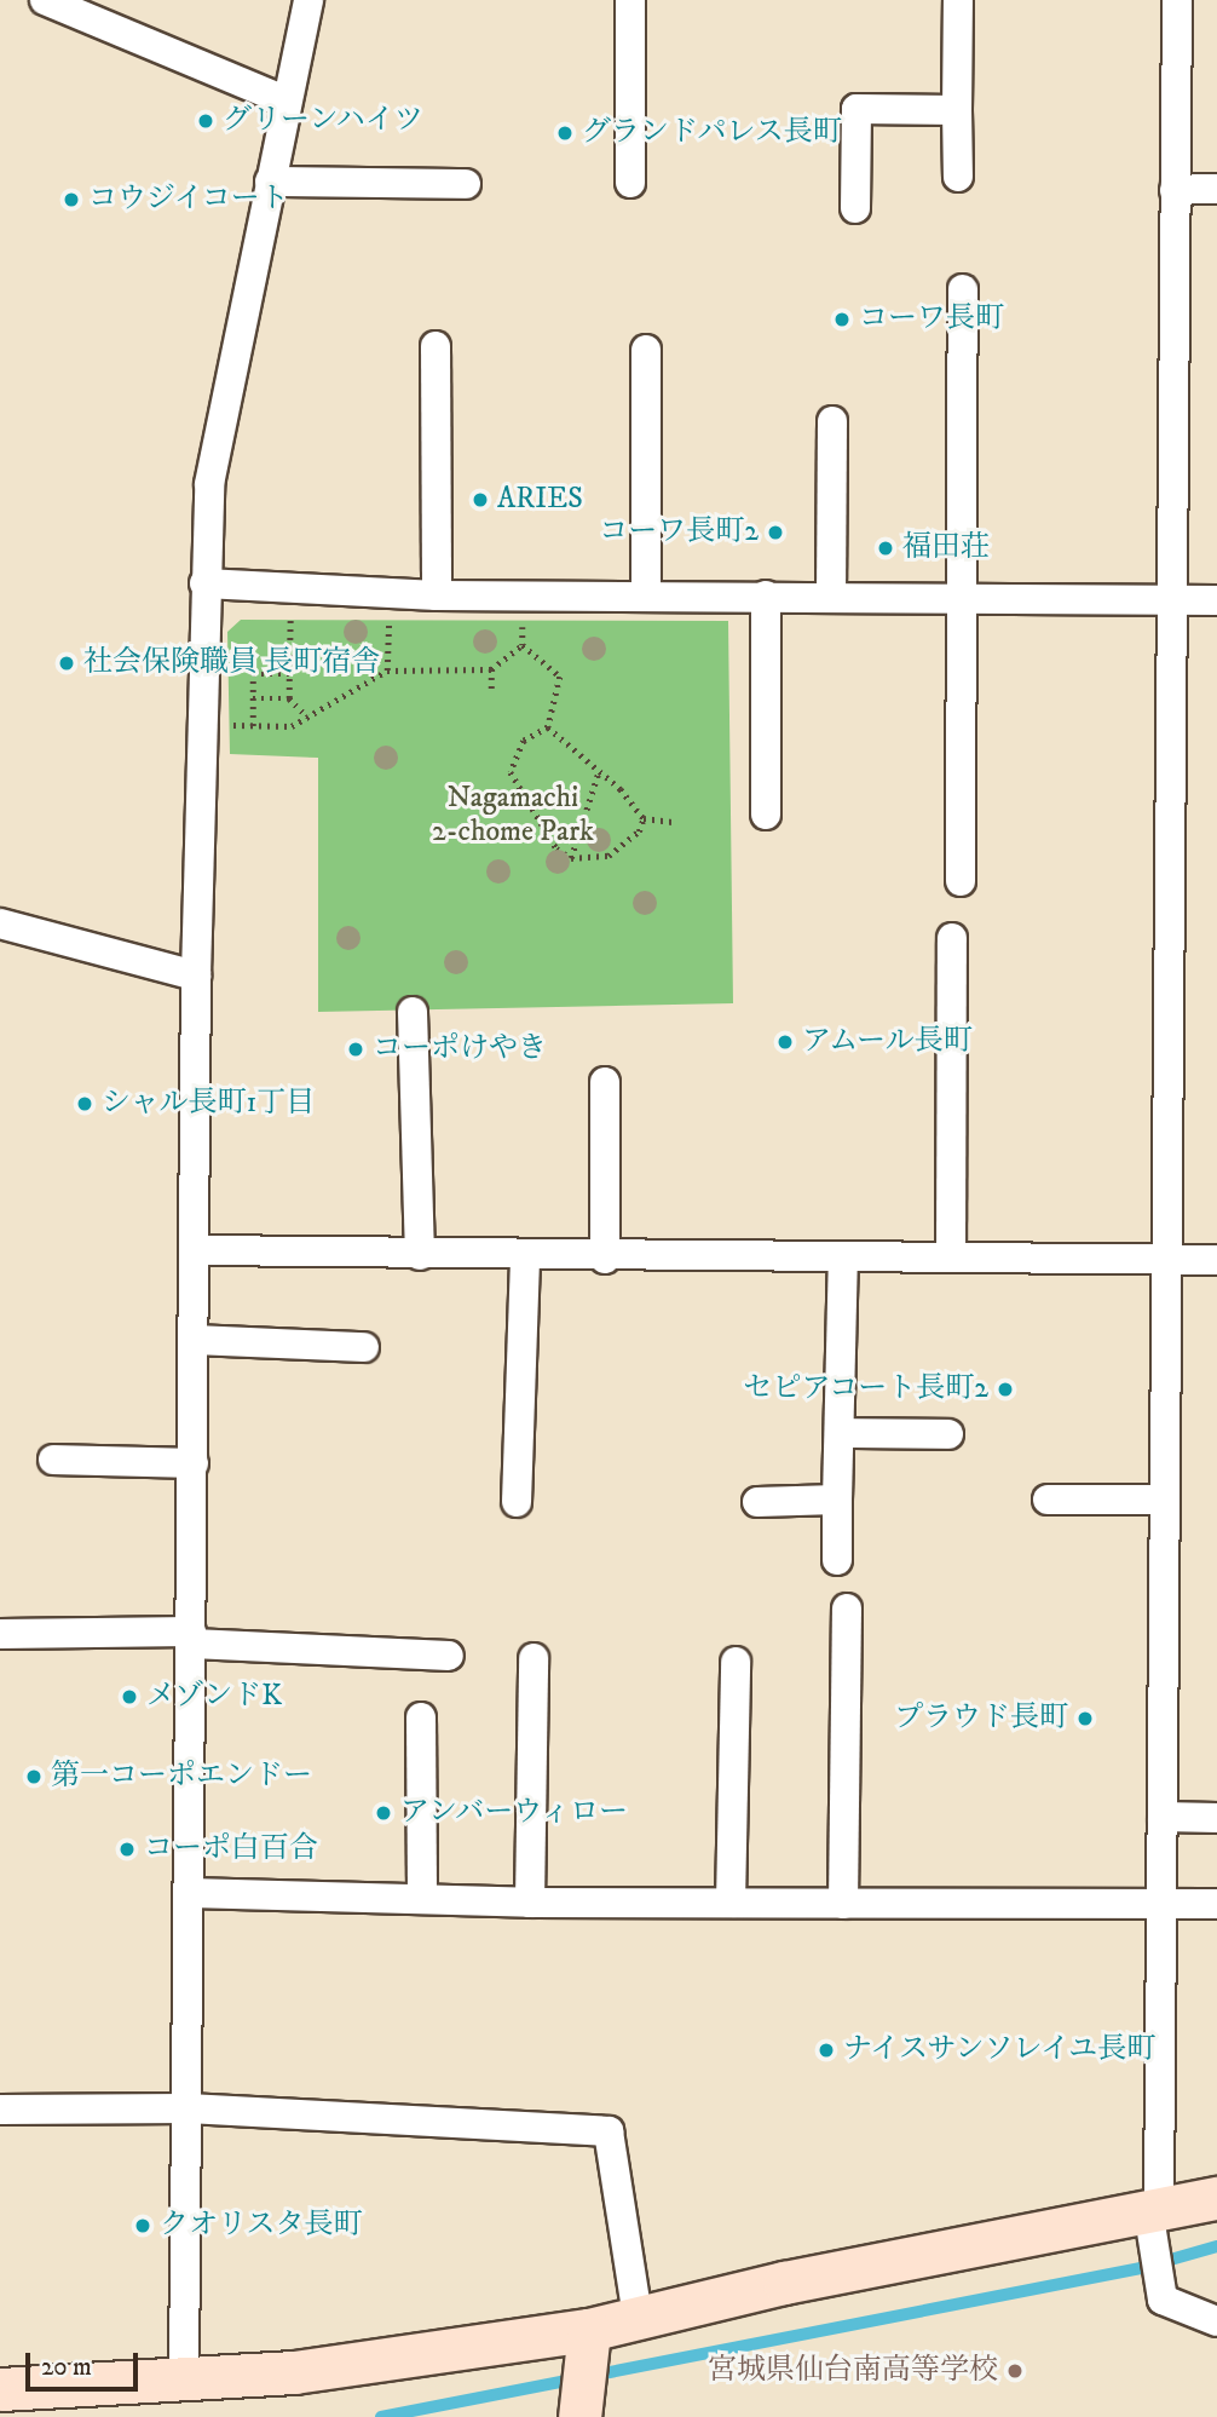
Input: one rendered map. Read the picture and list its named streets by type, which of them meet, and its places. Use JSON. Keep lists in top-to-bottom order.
{
  "parks": ["Nagamachi 2-chome Park"],
  "places": [
    "グリーンハイツ",
    "グランドパレス長町",
    "コウジイコート",
    "コーワ長町",
    "ARIES",
    "コーワ長町2",
    "福田荘",
    "社会保険職員 長町宿舎",
    "アムール長町",
    "コーポけやき",
    "シャル長町1丁目",
    "セピアコート長町2",
    "メゾンドK",
    "プラウド長町",
    "第一コーポエンドー",
    "アンバーウィロー",
    "コーポ白百合",
    "ナイスサンソレイユ長町",
    "クオリスタ長町",
    "宮城県仙台南高等学校"
  ],
  "scale_bar": "20 m"
}
